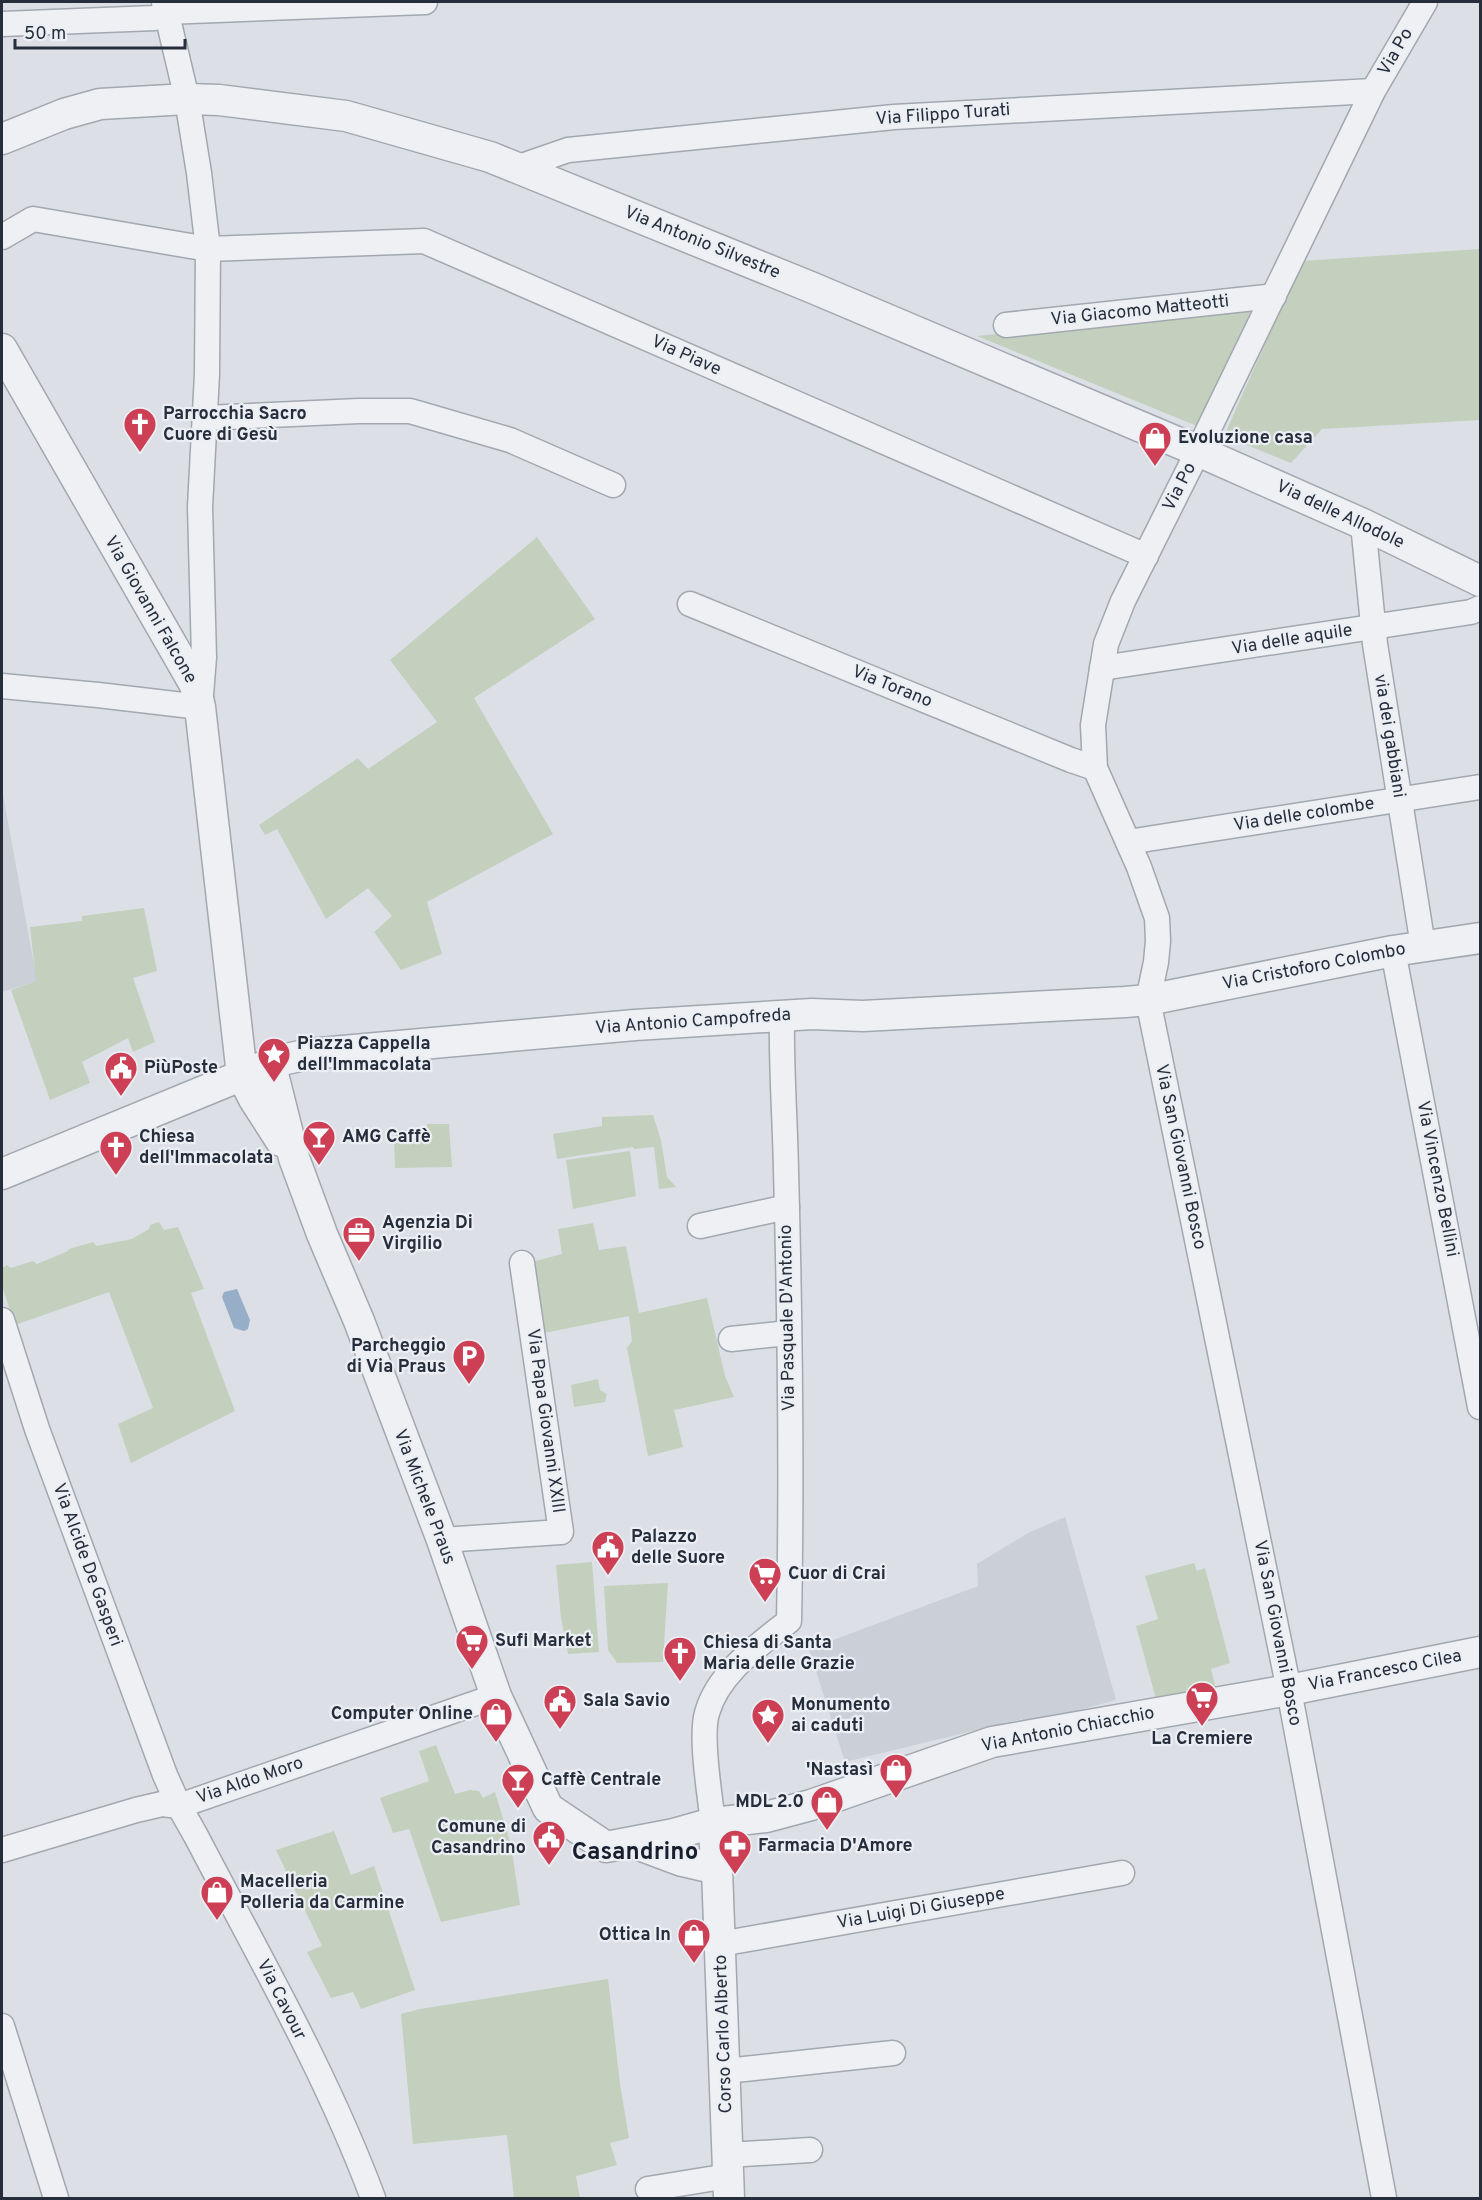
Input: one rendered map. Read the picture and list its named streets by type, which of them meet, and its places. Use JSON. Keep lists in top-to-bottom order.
{
  "streets": {
    "street": [
      "Via Po",
      "Via Filippo Turati",
      "Via Antonio Silvestre",
      "Via Giacomo Matteotti",
      "Via Piave",
      "Via delle Allodole",
      "Via Giovanni Falcone",
      "Via delle aquile",
      "Via Torano",
      "via dei gabbiani",
      "Via delle colombe",
      "Via Cristoforo Colombo",
      "Via Antonio Campofreda",
      "Via San Giovanni Bosco",
      "Via Vincenzo Bellini",
      "Via Pasquale D'Antonio",
      "Via Papa Giovanni XXIII",
      "Via Michele Praus",
      "Via Alcide De Gasperi",
      "Via Francesco Cilea",
      "Via Antonio Chiacchio",
      "Via Aldo Moro",
      "Via Luigi Di Giuseppe",
      "Via Cavour",
      "Corso Carlo Alberto"
    ]
  },
  "crossings": [
    ["Via Po", "Via Filippo Turati"],
    ["Via Po", "Via Antonio Silvestre"],
    ["Via Po", "Via Giacomo Matteotti"],
    ["Via Po", "Via Piave"],
    ["Via Po", "Via delle Allodole"],
    ["Via Po", "Via delle aquile"],
    ["Via Po", "Via Torano"],
    ["Via Po", "Via delle colombe"],
    ["Via Po", "Via Cristoforo Colombo"],
    ["Via Po", "Via Antonio Campofreda"],
    ["Via Po", "Via San Giovanni Bosco"],
    ["Via Filippo Turati", "Via Antonio Silvestre"],
    ["Via Antonio Silvestre", "Via delle Allodole"],
    ["Via delle Allodole", "via dei gabbiani"],
    ["Via Giovanni Falcone", "Via Antonio Campofreda"],
    ["Via Giovanni Falcone", "Via Michele Praus"],
    ["Via delle aquile", "via dei gabbiani"],
    ["via dei gabbiani", "Via delle colombe"],
    ["via dei gabbiani", "Via Cristoforo Colombo"],
    ["Via Cristoforo Colombo", "Via Antonio Campofreda"],
    ["Via Cristoforo Colombo", "Via San Giovanni Bosco"],
    ["Via Cristoforo Colombo", "Via Vincenzo Bellini"],
    ["Via Antonio Campofreda", "Via San Giovanni Bosco"],
    ["Via Antonio Campofreda", "Via Pasquale D'Antonio"],
    ["Via Antonio Campofreda", "Via Michele Praus"],
    ["Via San Giovanni Bosco", "Via Francesco Cilea"],
    ["Via San Giovanni Bosco", "Via Antonio Chiacchio"],
    ["Via Pasquale D'Antonio", "Via Antonio Chiacchio"],
    ["Via Pasquale D'Antonio", "Corso Carlo Alberto"],
    ["Via Papa Giovanni XXIII", "Via Michele Praus"],
    ["Via Michele Praus", "Via Antonio Chiacchio"],
    ["Via Michele Praus", "Via Aldo Moro"],
    ["Via Alcide De Gasperi", "Via Aldo Moro"],
    ["Via Alcide De Gasperi", "Via Cavour"],
    ["Via Francesco Cilea", "Via Antonio Chiacchio"],
    ["Via Antonio Chiacchio", "Corso Carlo Alberto"],
    ["Via Aldo Moro", "Via Cavour"],
    ["Via Luigi Di Giuseppe", "Corso Carlo Alberto"]
  ],
  "districts": ["Casandrino"],
  "places": {
    "church": ["Parrocchia Sacro Cuore di Gesù", "Chiesa dell'Immacolata", "Chiesa di Santa Maria delle Grazie"],
    "shop": [
      "Evoluzione casa",
      "Computer Online",
      "'Nastasì",
      "MDL 2.0",
      "Macelleria Polleria da Carmine",
      "Ottica In"
    ],
    "place": ["Piazza Cappella dell'Immacolata", "Monumento ai caduti"],
    "public building": [
      "PiùPoste",
      "Palazzo delle Suore",
      "Sala Savio",
      "Comune di Casandrino"
    ],
    "bar": ["AMG Caffè", "Caffè Centrale"],
    "office": ["Agenzia Di Virgilio"],
    "parking": ["Parcheggio di Via Praus"],
    "supermarket": ["Cuor di Crai", "Sufi Market", "La Cremiere"],
    "pharmacy": ["Farmacia D'Amore"]
  },
  "scale_bar": "50 m"
}
